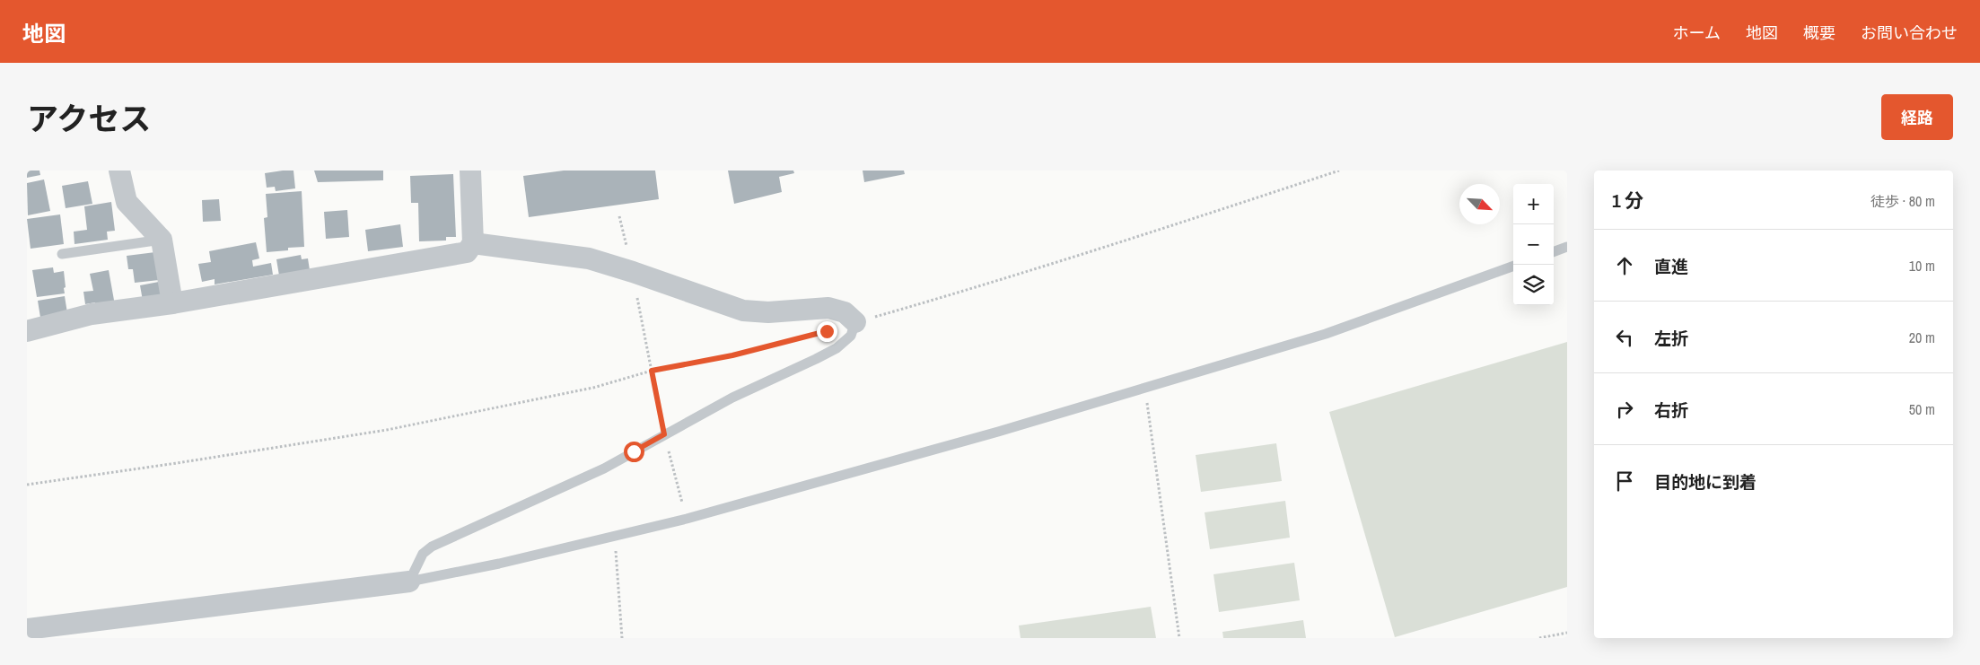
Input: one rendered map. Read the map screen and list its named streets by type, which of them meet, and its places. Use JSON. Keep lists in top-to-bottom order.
{
  "north": "bottom right",
  "page": {
    "header": "地図",
    "nav": [
      "ホーム",
      "地図",
      "概要",
      "お問い合わせ"
    ],
    "title": "アクセス",
    "buttons": "経路",
    "heading": ["1 分", "徒歩 · 80 m"],
    "map_buttons": ["+", "−"],
    "list": [
      ["直進", "10 m"],
      ["左折", "20 m"],
      ["右折", "50 m"],
      "目的地に到着"
    ]
  }
}
